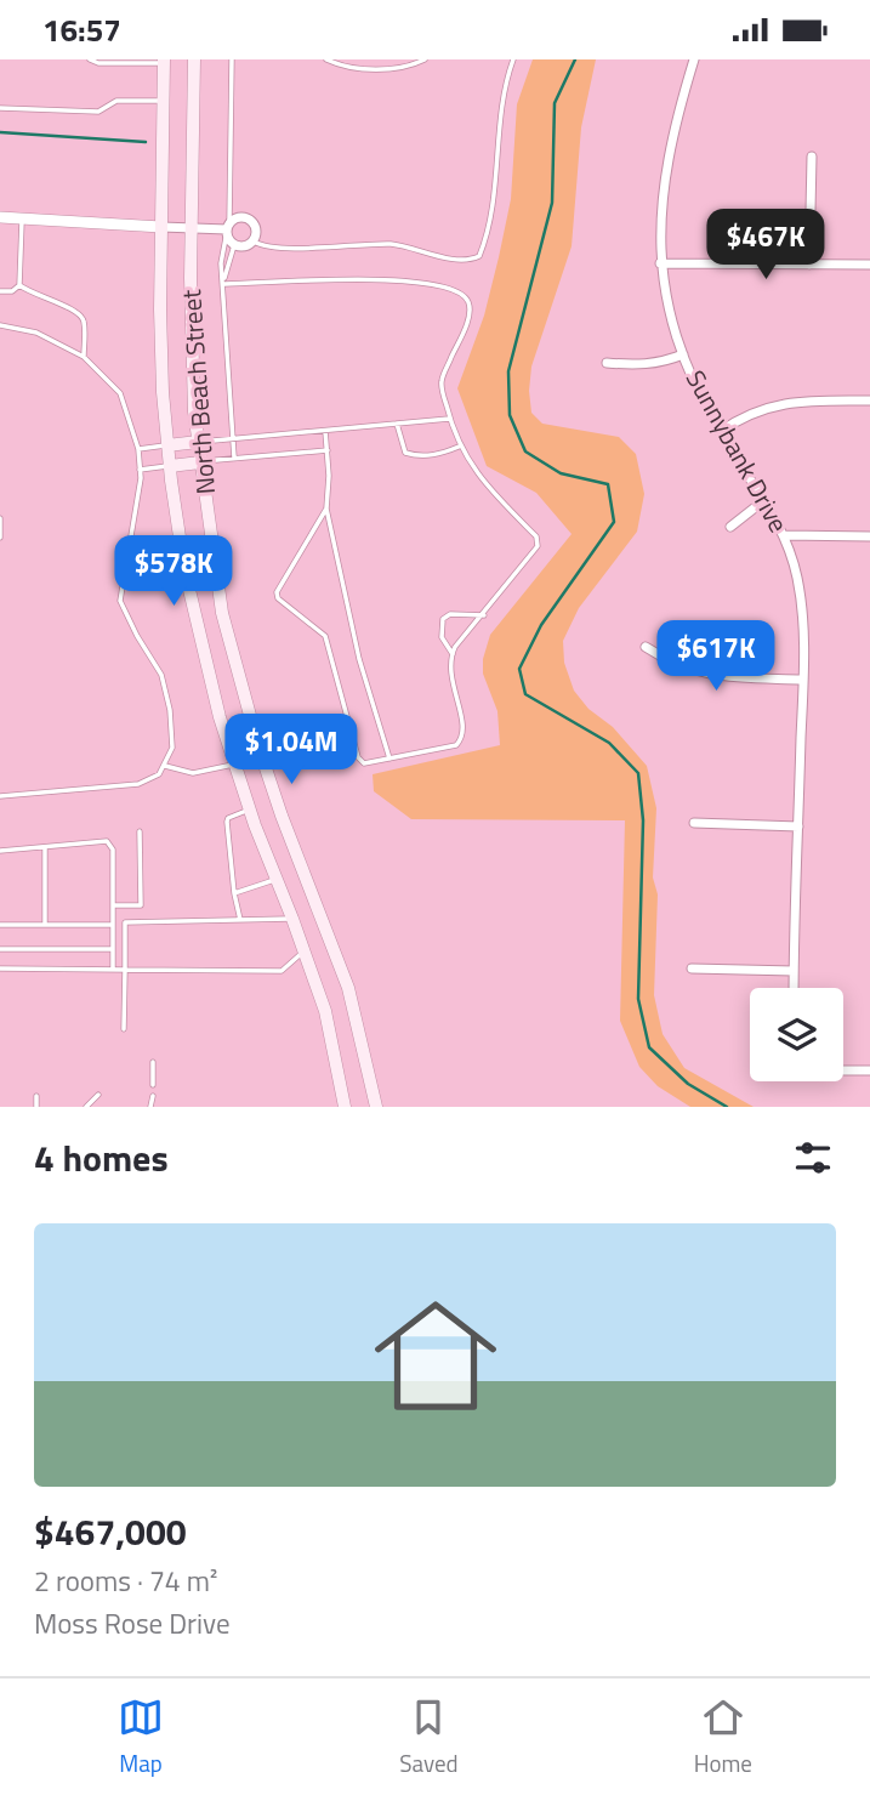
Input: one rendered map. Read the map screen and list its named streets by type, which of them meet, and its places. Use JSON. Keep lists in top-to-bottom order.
{
  "streets": {
    "main road": ["North Beach Street"],
    "street": ["Sunnybank Drive"]
  },
  "page": {
    "status": "16:57",
    "price": [
      "$467K",
      "$578K",
      "$617K",
      "$1.04M"
    ],
    "heading": "4 homes",
    "list": [
      {
        "name": "$467,000",
        "note": "2 rooms · 74 m² · Moss Rose Drive"
      }
    ],
    "tabs": ["Map", "Saved", "Home"]
  }
}
